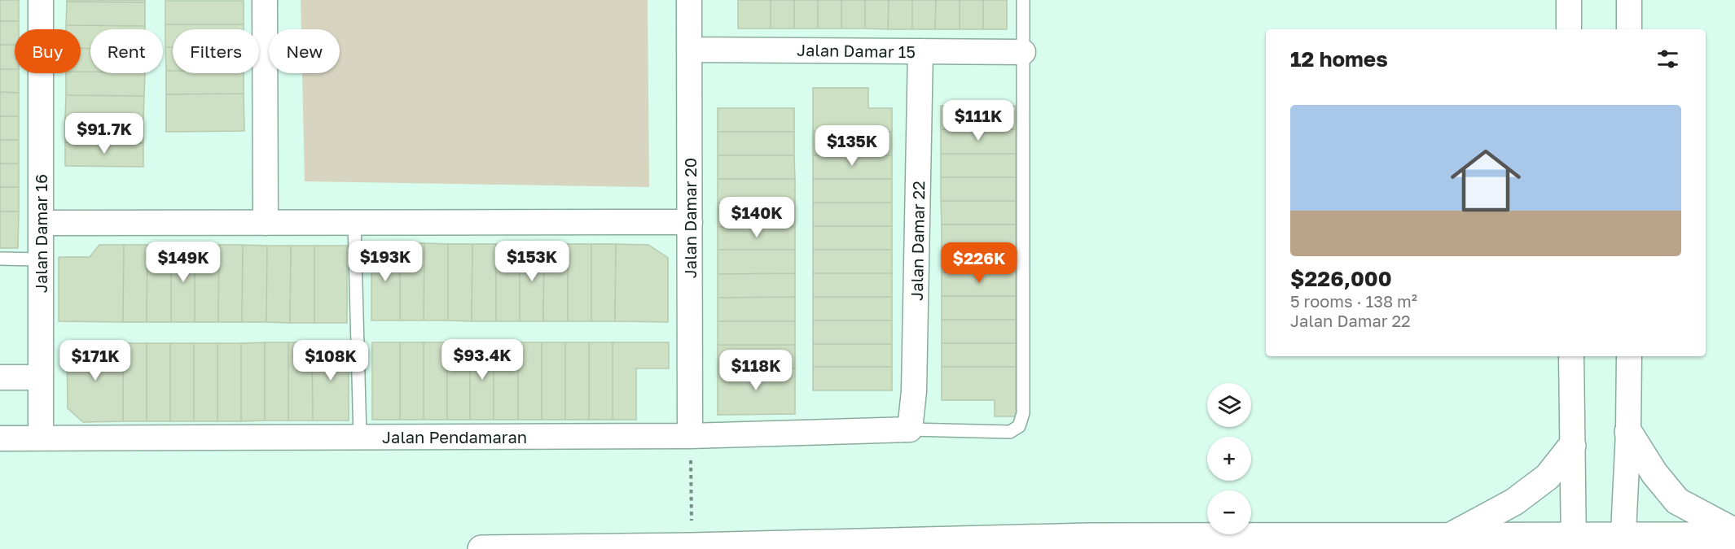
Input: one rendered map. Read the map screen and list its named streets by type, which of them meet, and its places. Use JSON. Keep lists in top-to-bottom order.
{
  "streets": {
    "street": [
      "Jalan Damar 15",
      "Jalan Damar 20",
      "Jalan Damar 16",
      "Jalan Damar 22",
      "Jalan Pendamaran"
    ]
  },
  "crossings": [
    ["Jalan Damar 15", "Jalan Damar 20"],
    ["Jalan Damar 15", "Jalan Damar 22"],
    ["Jalan Damar 20", "Jalan Pendamaran"],
    ["Jalan Damar 16", "Jalan Pendamaran"],
    ["Jalan Damar 22", "Jalan Pendamaran"]
  ],
  "page": {
    "chip": [
      "Buy",
      "Rent",
      "Filters",
      "New"
    ],
    "heading": "12 homes",
    "list": [
      {
        "name": "$226,000",
        "note": "5 rooms · 138 m² · Jalan Damar 22"
      }
    ],
    "price": [
      "$111K",
      "$91.7K",
      "$135K",
      "$140K",
      "$193K",
      "$153K",
      "$149K",
      "$226K",
      "$93.4K",
      "$171K",
      "$108K",
      "$118K"
    ],
    "map_buttons": ["+", "−"]
  }
}
